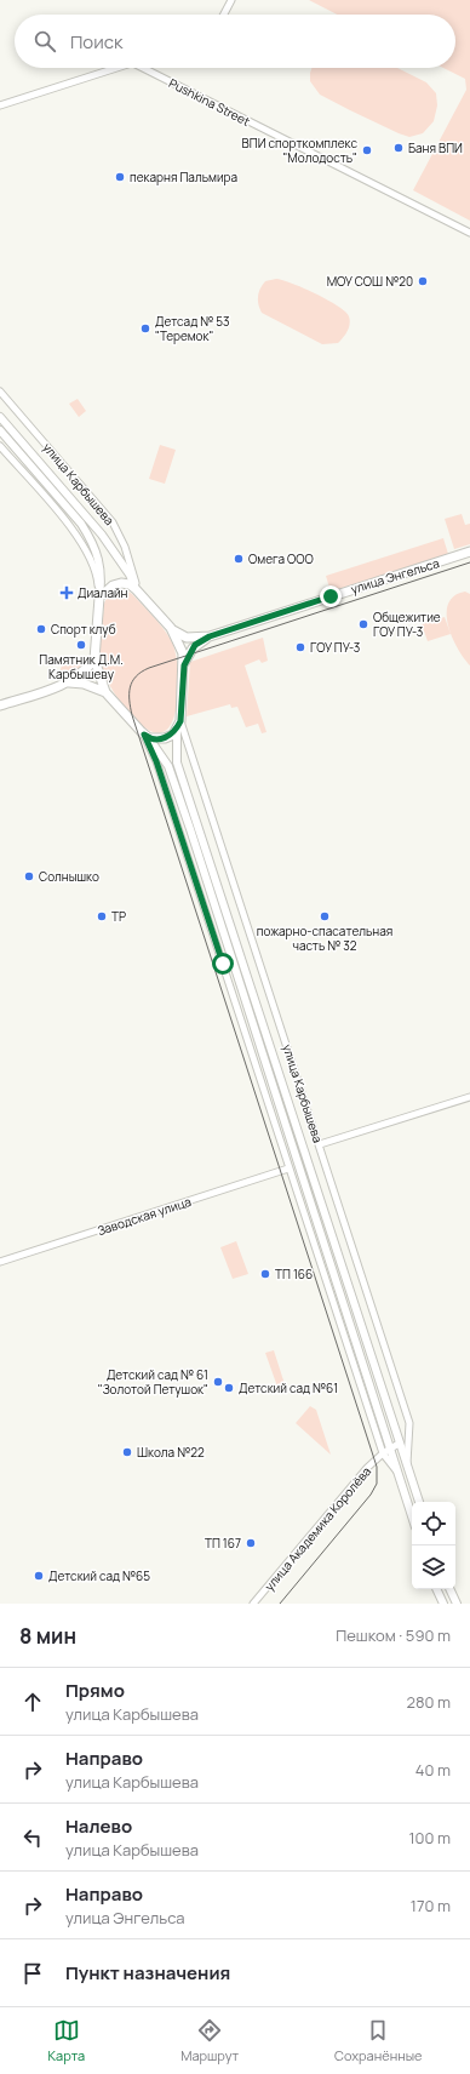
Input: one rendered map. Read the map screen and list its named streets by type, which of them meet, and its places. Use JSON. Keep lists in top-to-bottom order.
{
  "streets": {
    "main road": ["улица Карбышева", "улица Энгельса"],
    "street": ["Pushkina Street", "Заводская улица", "улица Академика Королёва"]
  },
  "crossings": [
    ["улица Карбышева", "улица Энгельса"],
    ["улица Карбышева", "Заводская улица"],
    ["улица Карбышева", "улица Академика Королёва"]
  ],
  "places": {
    "other": [
      "Баня ВПИ",
      "ВПИ спорткомплекс \"Молодость\"",
      "пекарня Пальмира",
      "МОУ СОШ №20",
      "Детсад № 53 \"Теремок\"",
      "Омега ООО",
      "Общежитие ГОУ ПУ-3",
      "Спорт клуб",
      "Памятник Д.М. Карбышеву",
      "ГОУ ПУ-3",
      "Солнышко",
      "ТР",
      "пожарно-спасательная часть № 32",
      "ТП 166",
      "Детский сад № 61 \"Золотой Петушок\"",
      "Детский сад №61",
      "Школа №22",
      "ТП 167",
      "Детский сад №65"
    ],
    "health": ["Диалайн"]
  },
  "page": {
    "search": "Поиск",
    "heading": ["8 мин", "Пешком · 590 m"],
    "list": [
      ["Прямо", "улица Карбышева", "280 m"],
      ["Направо", "улица Карбышева", "40 m"],
      ["Налево", "улица Карбышева", "100 m"],
      ["Направо", "улица Энгельса", "170 m"],
      "Пункт назначения"
    ],
    "nav": ["Карта", "Маршрут", "Сохранённые"]
  }
}
